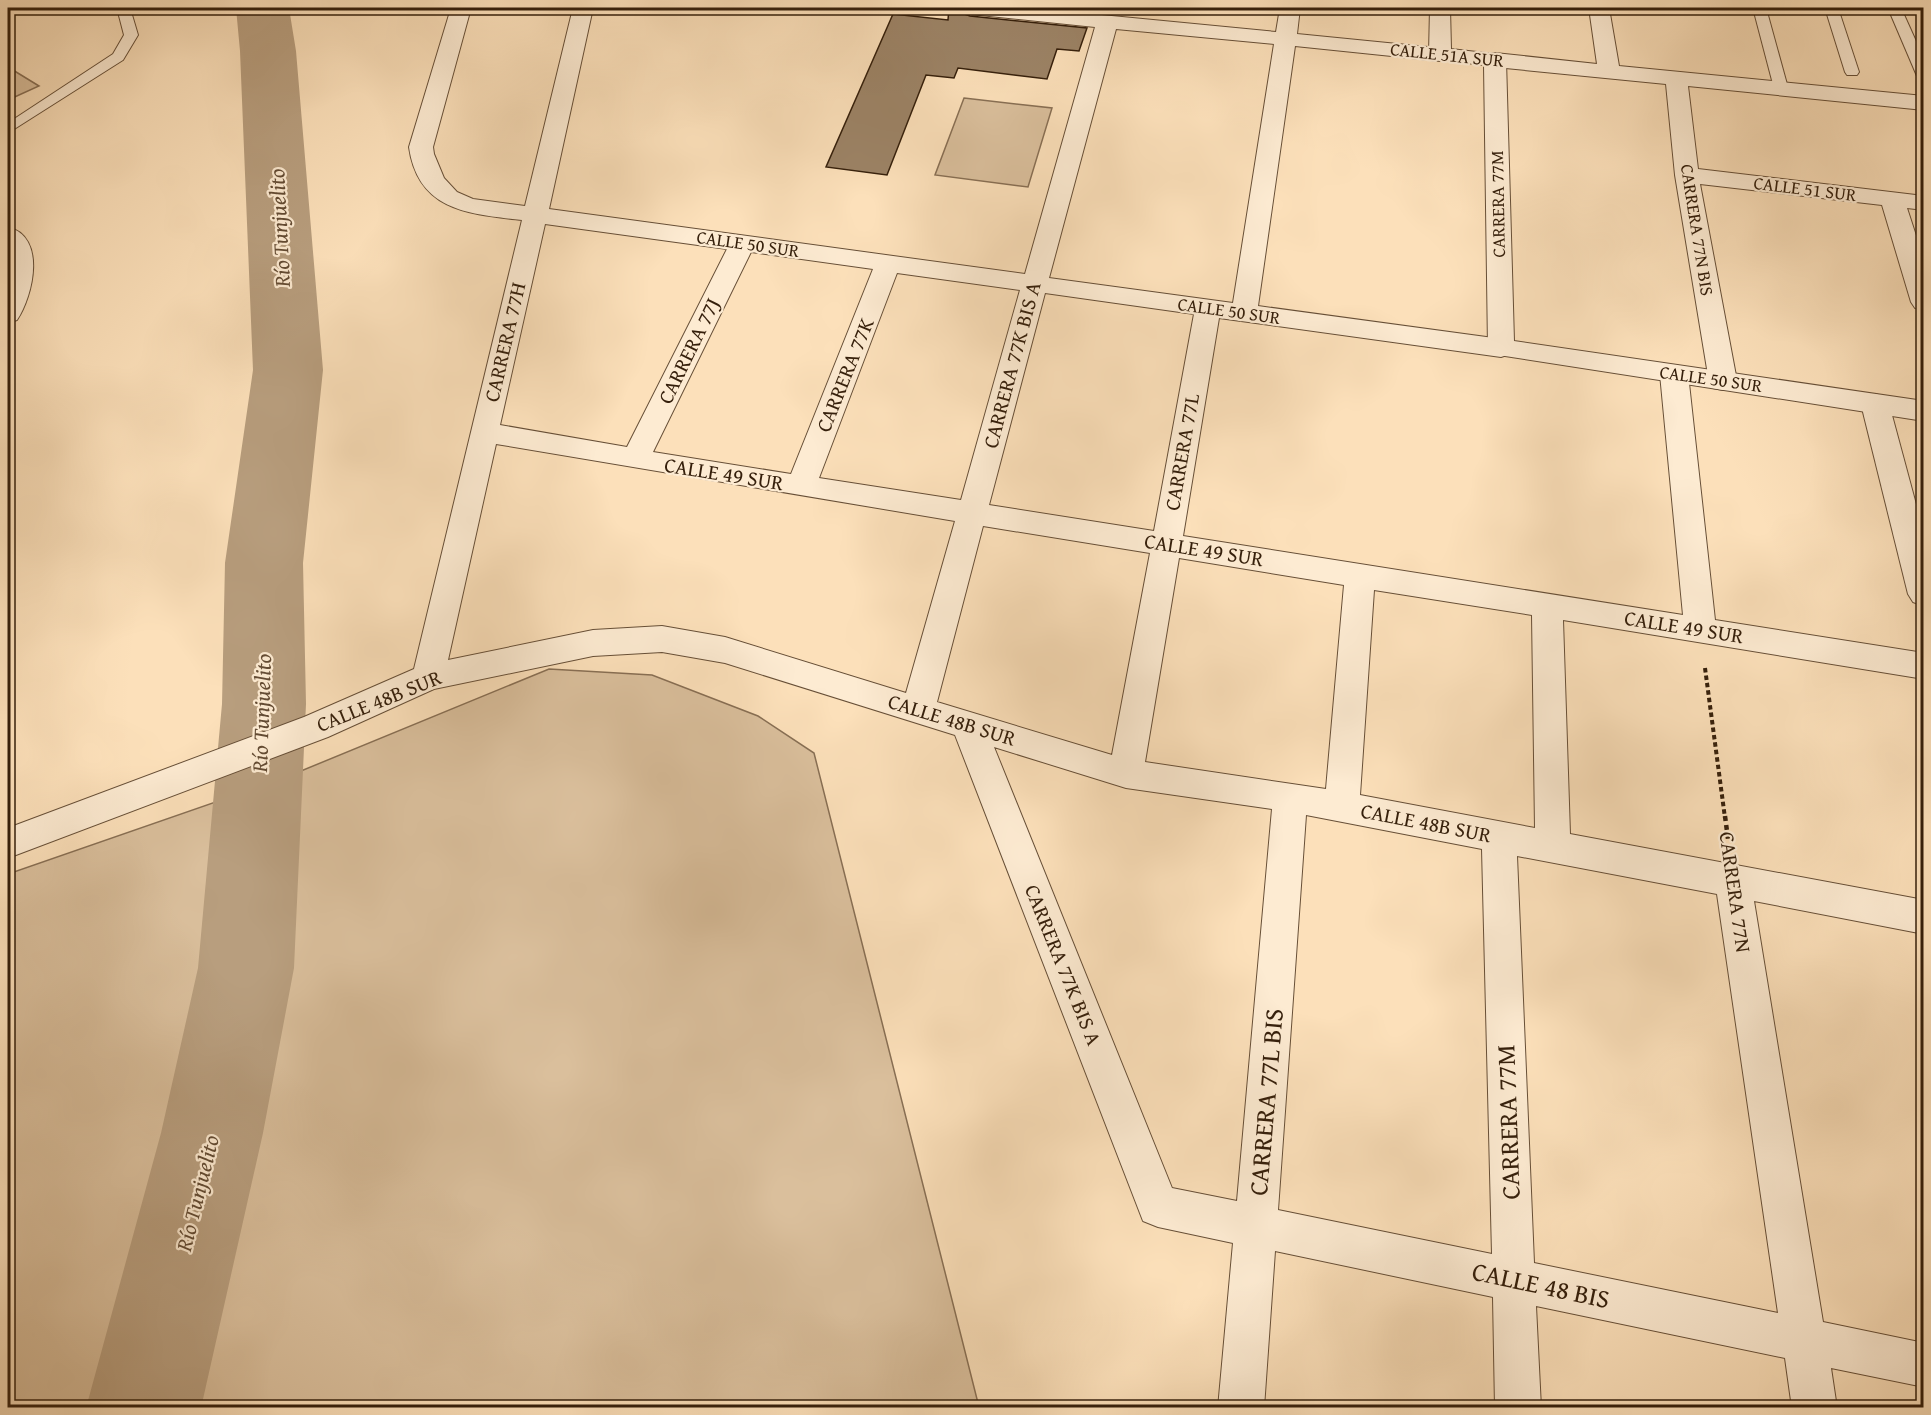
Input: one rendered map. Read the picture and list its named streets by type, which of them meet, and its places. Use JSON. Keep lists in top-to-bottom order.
{
  "streets": {
    "street": [
      "CALLE 51A SUR",
      "CALLE 51 SUR",
      "CARRERA 77M",
      "CARRERA 77N BIS",
      "CALLE 50 SUR",
      "CARRERA 77H",
      "CARRERA 77J",
      "CARRERA 77K BIS A",
      "CARRERA 77K",
      "CARRERA 77L",
      "CALLE 49 SUR",
      "CALLE 48B SUR",
      "CARRERA 77N",
      "CARRERA 77L BIS",
      "CALLE 48 BIS"
    ]
  },
  "crossings": [
    ["CALLE 51A SUR", "CARRERA 77M"],
    ["CALLE 51A SUR", "CARRERA 77N BIS"],
    ["CALLE 51A SUR", "CARRERA 77K BIS A"],
    ["CALLE 51 SUR", "CARRERA 77N BIS"],
    ["CARRERA 77M", "CALLE 50 SUR"],
    ["CARRERA 77M", "CALLE 48B SUR"],
    ["CARRERA 77M", "CALLE 48 BIS"],
    ["CARRERA 77N BIS", "CALLE 50 SUR"],
    ["CALLE 50 SUR", "CARRERA 77H"],
    ["CALLE 50 SUR", "CARRERA 77J"],
    ["CALLE 50 SUR", "CARRERA 77K BIS A"],
    ["CALLE 50 SUR", "CARRERA 77K"],
    ["CALLE 50 SUR", "CARRERA 77L"],
    ["CARRERA 77H", "CALLE 49 SUR"],
    ["CARRERA 77H", "CALLE 48B SUR"],
    ["CARRERA 77J", "CALLE 49 SUR"],
    ["CARRERA 77K BIS A", "CALLE 49 SUR"],
    ["CARRERA 77K BIS A", "CALLE 48B SUR"],
    ["CARRERA 77K BIS A", "CALLE 48 BIS"],
    ["CARRERA 77K", "CALLE 49 SUR"],
    ["CARRERA 77L", "CALLE 49 SUR"],
    ["CARRERA 77L", "CALLE 48B SUR"],
    ["CALLE 49 SUR", "CARRERA 77N"],
    ["CALLE 48B SUR", "CARRERA 77N"],
    ["CALLE 48B SUR", "CARRERA 77L BIS"],
    ["CARRERA 77N", "CALLE 48 BIS"],
    ["CARRERA 77L BIS", "CALLE 48 BIS"]
  ],
  "water": ["Río Tunjuelito"]
}
